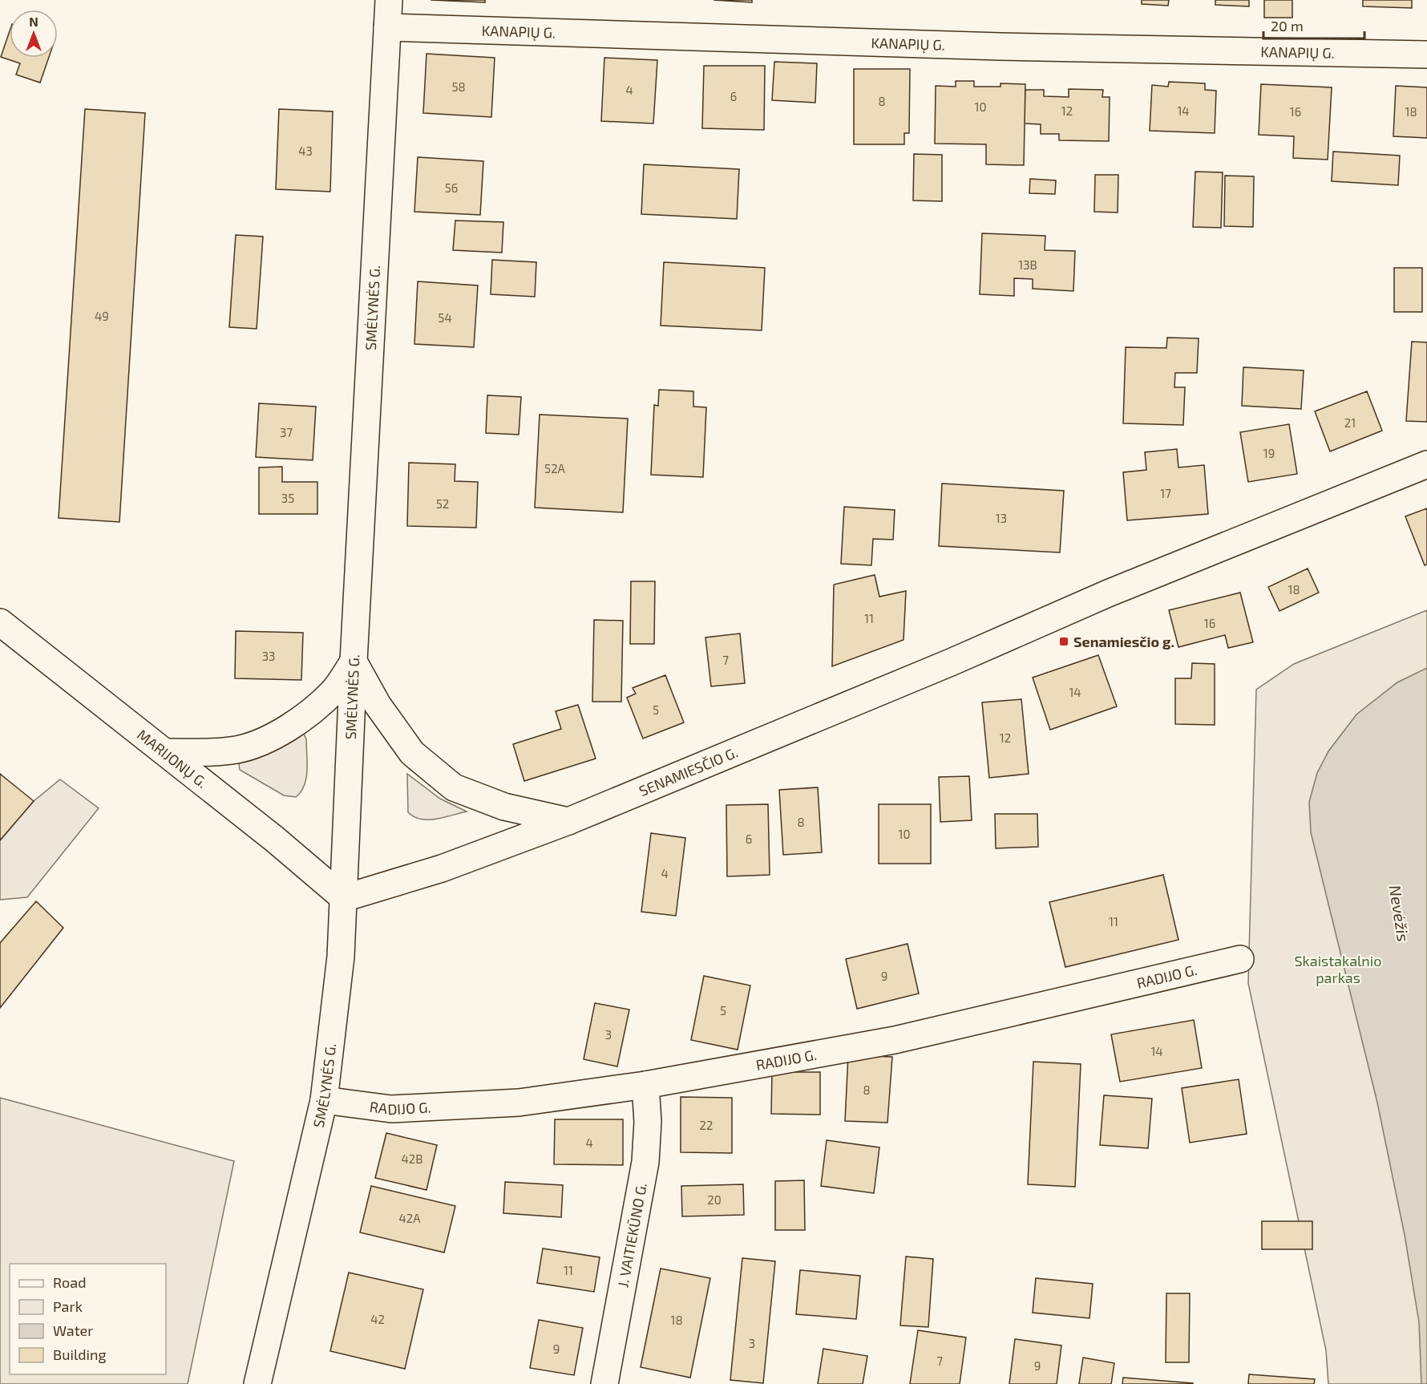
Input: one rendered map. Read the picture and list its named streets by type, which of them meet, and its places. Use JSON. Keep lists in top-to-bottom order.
{
  "streets": {
    "main road": [
      "KANAPIŲ G.",
      "SMĖLYNĖS G.",
      "MARIJONŲ G.",
      "SENAMIESČIO G.",
      "RADIJO G.",
      "J. VAITIEKŪNO G."
    ]
  },
  "crossings": [
    ["KANAPIŲ G.", "SMĖLYNĖS G."],
    ["SMĖLYNĖS G.", "MARIJONŲ G."],
    ["SMĖLYNĖS G.", "SENAMIESČIO G."],
    ["SMĖLYNĖS G.", "RADIJO G."],
    ["MARIJONŲ G.", "SENAMIESČIO G."],
    ["RADIJO G.", "J. VAITIEKŪNO G."]
  ],
  "water": ["Nevėžis"],
  "parks": ["Skaistakalnio parkas"],
  "places": {
    "transit": ["Senamiesčio g."]
  },
  "house_numbers": [
    "58",
    "4",
    "6",
    "8",
    "10",
    "12",
    "14",
    "16",
    "18",
    "43",
    "56",
    "13B",
    "49",
    "54",
    "21",
    "37",
    "19",
    "52A",
    "17",
    "35",
    "52",
    "13",
    "18",
    "11",
    "16",
    "33",
    "7",
    "14",
    "5",
    "12",
    "8",
    "10",
    "6",
    "4",
    "11",
    "9",
    "5",
    "3",
    "14",
    "8",
    "22",
    "4",
    "42B",
    "20",
    "42A",
    "11",
    "42",
    "18",
    "3",
    "9",
    "7",
    "9"
  ],
  "legend": [
    "Road",
    "Park",
    "Water",
    "Building"
  ],
  "scale_bar": "20 m",
  "north": "top"
}
